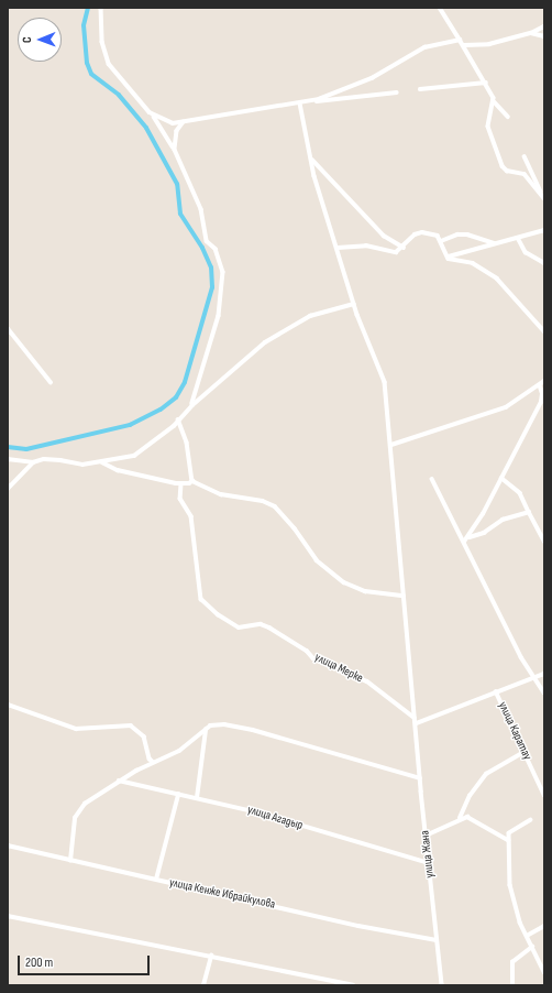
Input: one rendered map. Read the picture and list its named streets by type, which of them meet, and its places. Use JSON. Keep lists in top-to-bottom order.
{
  "streets": {
    "street": [
      "улица Мерке",
      "улица Каратау",
      "улица Агадыр",
      "улица Жана",
      "улица Кенже Ибрайкулова"
    ]
  },
  "crossings": [
    ["улица Мерке", "улица Жана"],
    ["улица Агадыр", "улица Жана"],
    ["улица Жана", "улица Кенже Ибрайкулова"]
  ],
  "scale_bar": "200 m",
  "north": "left"
}
